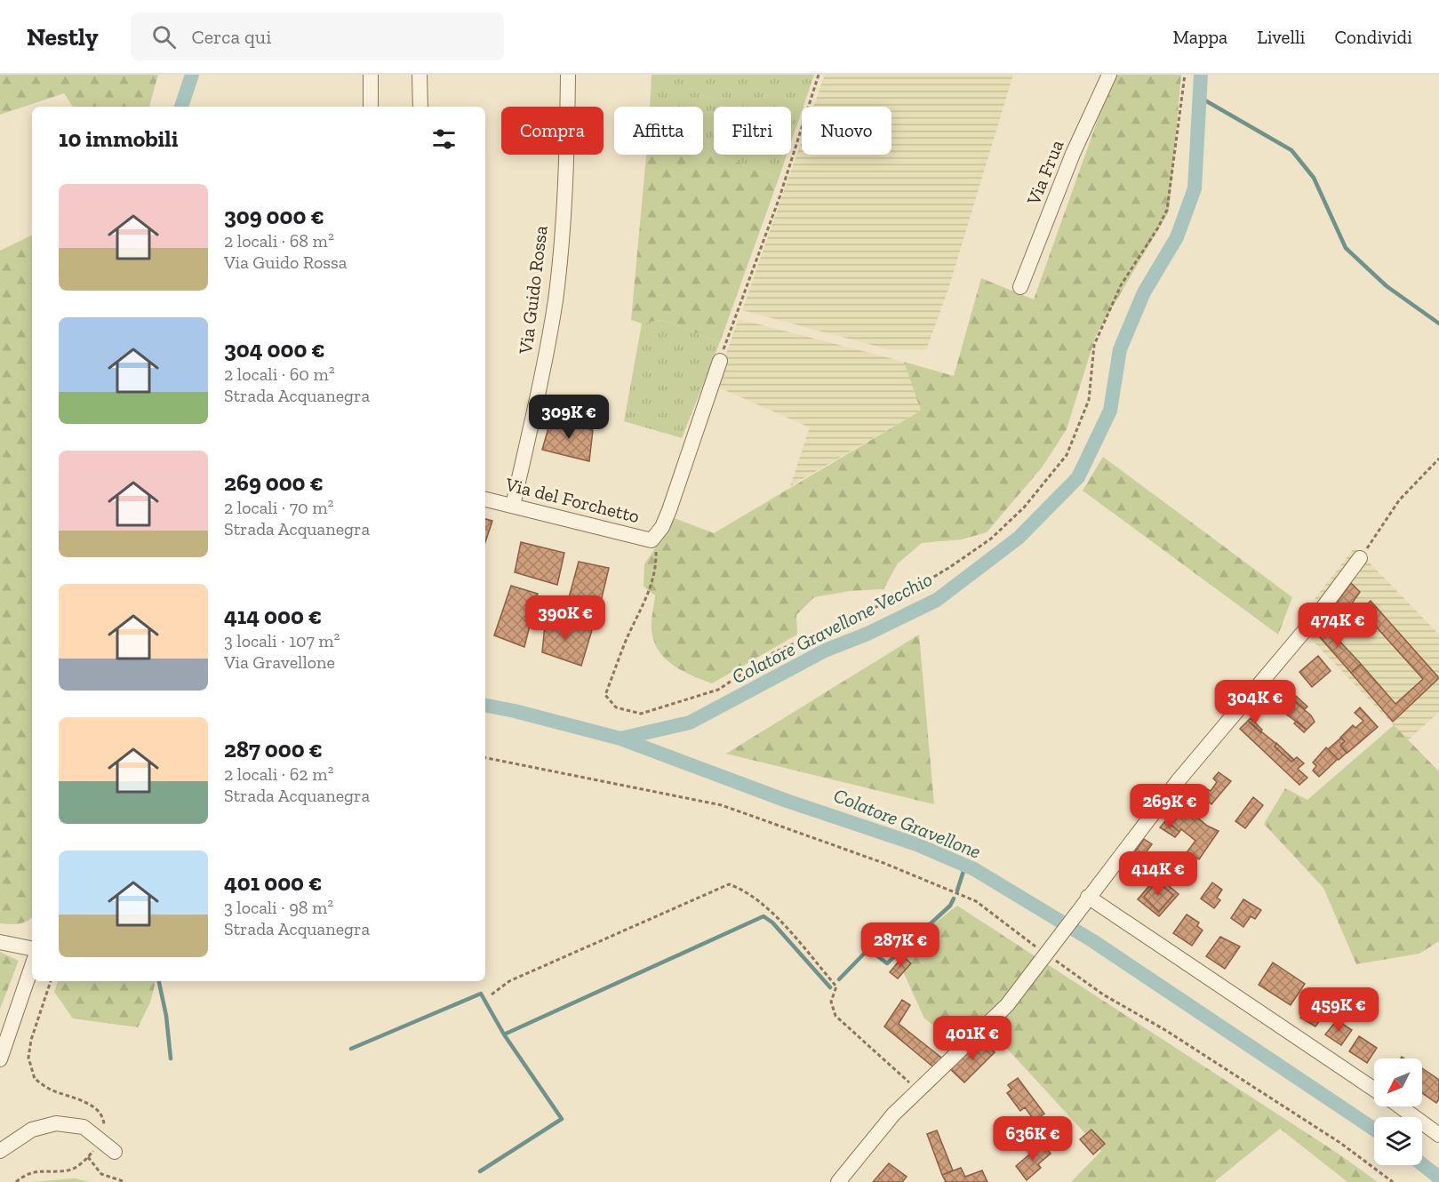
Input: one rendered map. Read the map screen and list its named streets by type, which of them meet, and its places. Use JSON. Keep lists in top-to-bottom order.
{
  "streets": {
    "street": ["Via Frua", "Via Guido Rossa", "Via del Forchetto"]
  },
  "crossings": [
    ["Via Guido Rossa", "Via del Forchetto"]
  ],
  "water": ["Colatore Gravellone Vecchio", "Colatore Gravellone"],
  "north": "bottom left",
  "page": {
    "header": "Nestly",
    "search": "Cerca qui",
    "nav": ["Mappa", "Livelli", "Condividi"],
    "chip": [
      "Compra",
      "Affitta",
      "Filtri",
      "Nuovo"
    ],
    "heading": "10 immobili",
    "list": [
      {
        "name": "309 000 €",
        "note": "2 locali · 68 m² · Via Guido Rossa"
      },
      {
        "name": "304 000 €",
        "note": "2 locali · 60 m² · Strada Acquanegra"
      },
      {
        "name": "269 000 €",
        "note": "2 locali · 70 m² · Strada Acquanegra"
      },
      {
        "name": "414 000 €",
        "note": "3 locali · 107 m² · Via Gravellone"
      },
      {
        "name": "287 000 €",
        "note": "2 locali · 62 m² · Strada Acquanegra"
      },
      {
        "name": "401 000 €",
        "note": "3 locali · 98 m² · Strada Acquanegra"
      }
    ],
    "price": [
      "309K €",
      "390K €",
      "474K €",
      "304K €",
      "269K €",
      "414K €",
      "287K €",
      "459K €",
      "401K €",
      "636K €"
    ]
  }
}
